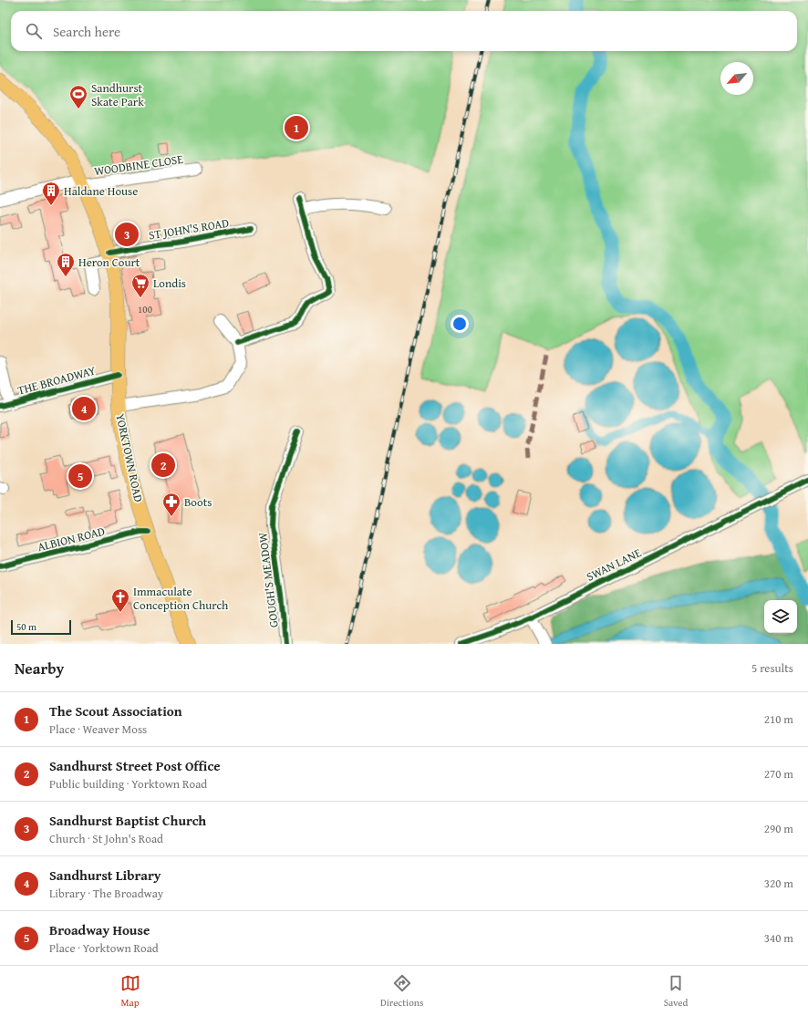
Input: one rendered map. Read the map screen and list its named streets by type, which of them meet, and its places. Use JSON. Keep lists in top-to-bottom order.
{
  "streets": {
    "main road": ["YORKTOWN ROAD"],
    "street": [
      "WOODBINE CLOSE",
      "ST JOHN'S ROAD",
      "THE BROADWAY",
      "ALBION ROAD",
      "SWAN LANE",
      "GOUGH'S MEADOW"
    ]
  },
  "crossings": [
    ["WOODBINE CLOSE", "YORKTOWN ROAD"],
    ["ST JOHN'S ROAD", "YORKTOWN ROAD"],
    ["THE BROADWAY", "YORKTOWN ROAD"],
    ["YORKTOWN ROAD", "ALBION ROAD"]
  ],
  "places": {
    "sports": ["Sandhurst Skate Park"],
    "building": ["Haldane House", "Heron Court"],
    "supermarket": ["Londis"],
    "pharmacy": ["Boots"],
    "church": ["Immaculate Conception Church"]
  },
  "house_numbers": ["100"],
  "scale_bar": "50 m",
  "north": "bottom left",
  "page": {
    "search": "Search here",
    "pins": [
      "1",
      "3",
      "4",
      "2",
      "5"
    ],
    "scale": "50 m",
    "heading": ["Nearby", "5 results"],
    "list": [
      {
        "mark": "1",
        "name": "The Scout Association",
        "note": "Place · Weaver Moss",
        "value": "210 m"
      },
      {
        "mark": "2",
        "name": "Sandhurst Street Post Office",
        "note": "Public building · Yorktown Road",
        "value": "270 m"
      },
      {
        "mark": "3",
        "name": "Sandhurst Baptist Church",
        "note": "Church · St John's Road",
        "value": "290 m"
      },
      {
        "mark": "4",
        "name": "Sandhurst Library",
        "note": "Library · The Broadway",
        "value": "320 m"
      },
      {
        "mark": "5",
        "name": "Broadway House",
        "note": "Place · Yorktown Road",
        "value": "340 m"
      }
    ],
    "nav": ["Map", "Directions", "Saved"]
  }
}
